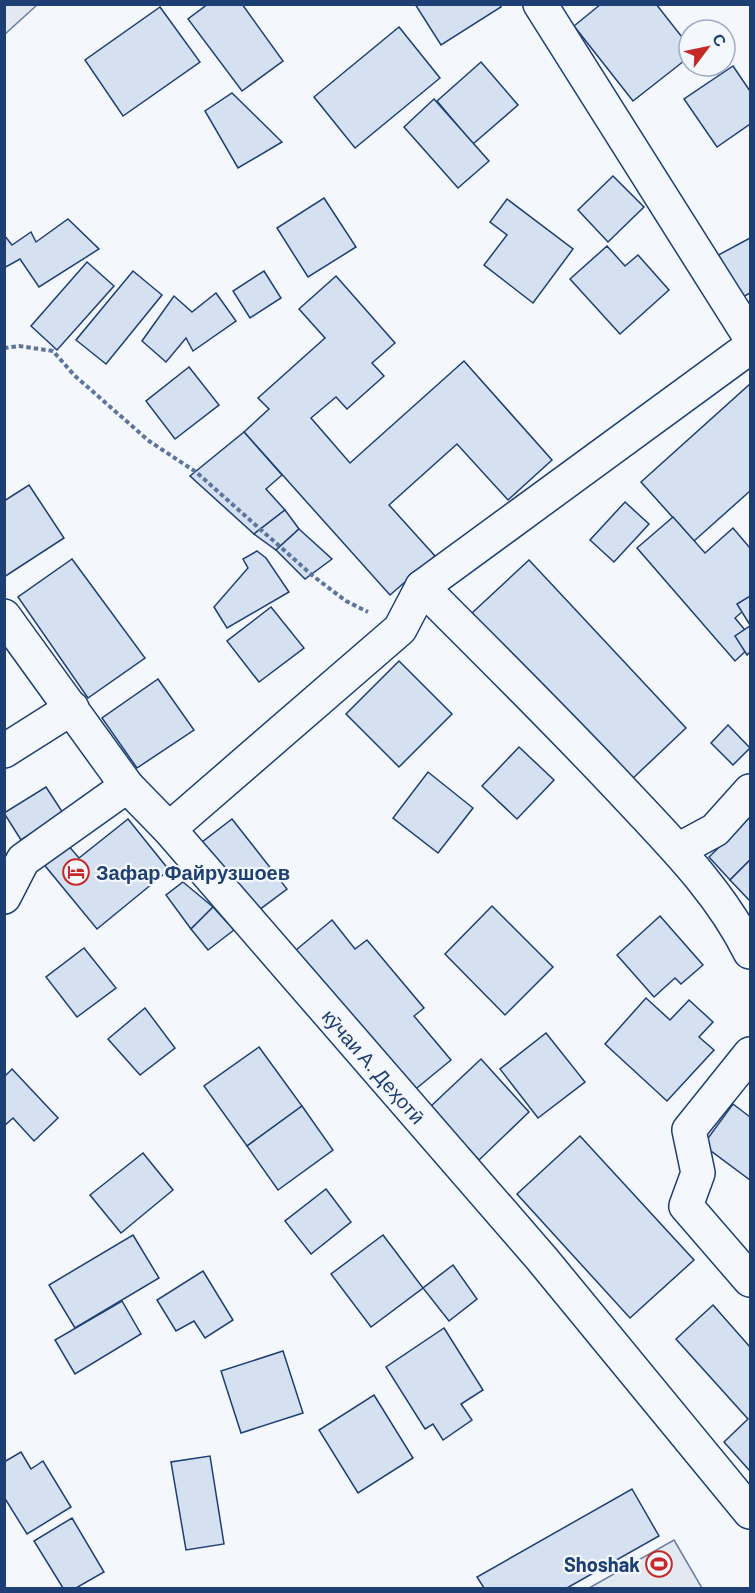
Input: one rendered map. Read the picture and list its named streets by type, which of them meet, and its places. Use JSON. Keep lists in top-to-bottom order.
{
  "streets": {
    "street": ["кӯчаи А. Деҳотӣ"]
  },
  "places": {
    "hotel": ["Зафар Файрузшоев"],
    "sports": ["Shoshak"]
  },
  "north": "top right"
}
